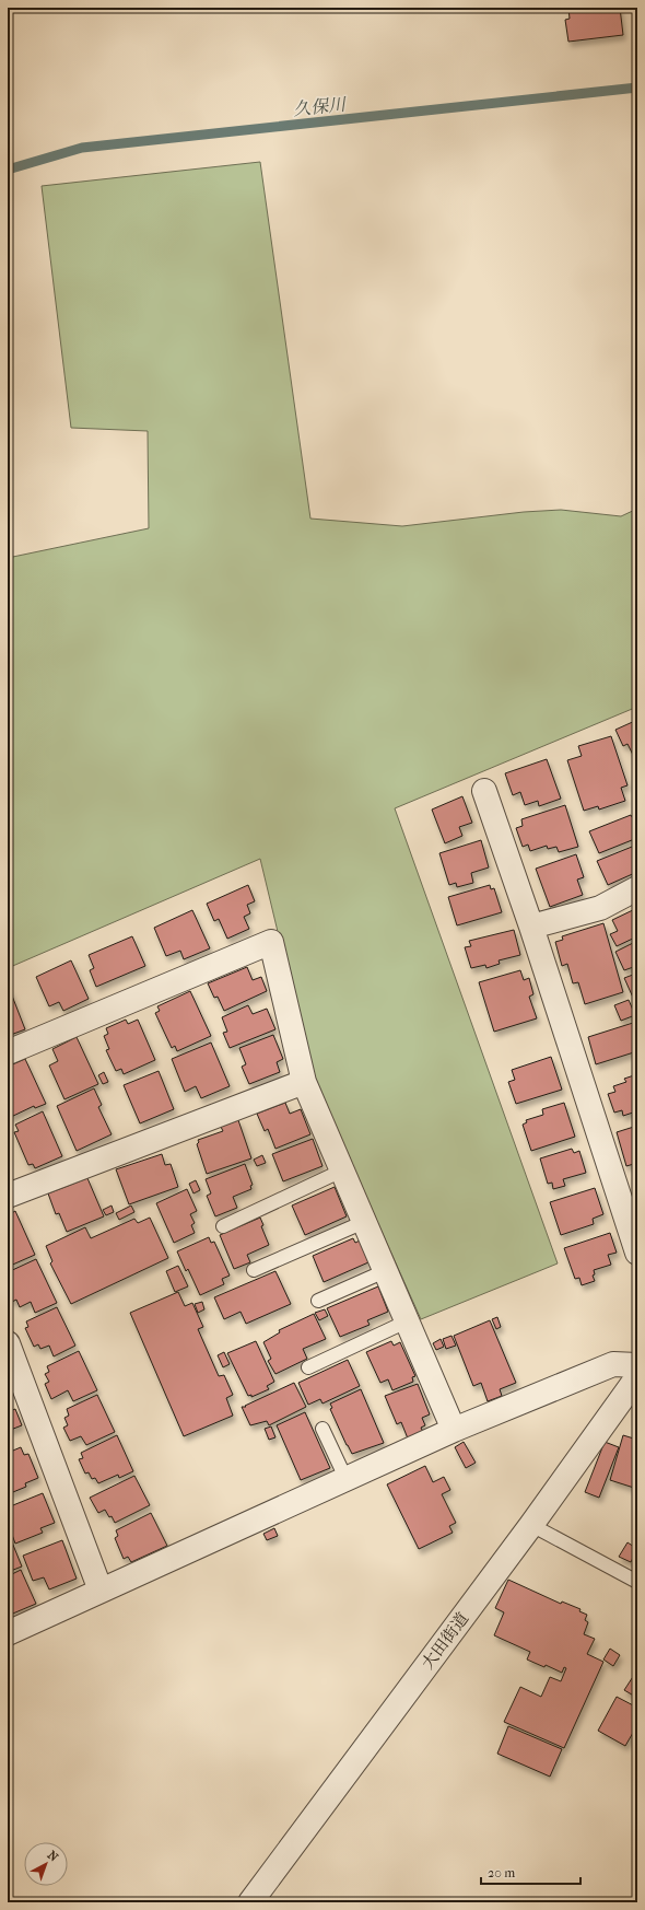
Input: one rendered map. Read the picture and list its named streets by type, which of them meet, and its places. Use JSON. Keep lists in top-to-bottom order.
{
  "streets": {
    "street": ["大田街道"]
  },
  "water": ["久保川"],
  "scale_bar": "20 m",
  "north": "top right"
}
